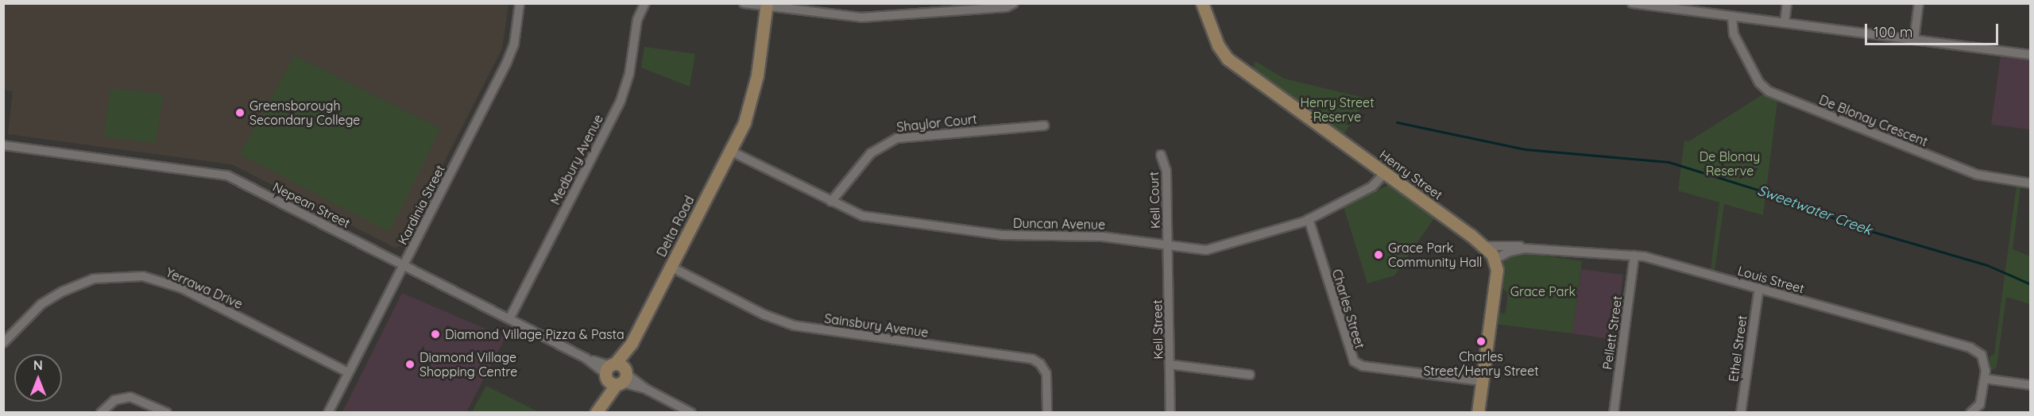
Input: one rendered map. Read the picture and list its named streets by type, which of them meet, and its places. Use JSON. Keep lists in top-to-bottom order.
{
  "streets": {
    "street": [
      "De Blonay Crescent",
      "Shaylor Court",
      "Medbury Avenue",
      "Henry Street",
      "Kell Court",
      "Nepean Street",
      "Kardinia Street",
      "Duncan Avenue",
      "Delta Road",
      "Louis Street",
      "Yerrawa Drive",
      "Charles Street",
      "Sainsbury Avenue",
      "Kell Street",
      "Pellett Street",
      "Ethel Street"
    ]
  },
  "crossings": [
    ["Shaylor Court", "Duncan Avenue"],
    ["Medbury Avenue", "Nepean Street"],
    ["Henry Street", "Duncan Avenue"],
    ["Henry Street", "Louis Street"],
    ["Kell Court", "Duncan Avenue"],
    ["Kell Court", "Kell Street"],
    ["Nepean Street", "Kardinia Street"],
    ["Nepean Street", "Delta Road"],
    ["Kardinia Street", "Yerrawa Drive"],
    ["Duncan Avenue", "Delta Road"],
    ["Duncan Avenue", "Charles Street"],
    ["Duncan Avenue", "Kell Street"],
    ["Delta Road", "Sainsbury Avenue"],
    ["Louis Street", "Pellett Street"],
    ["Louis Street", "Ethel Street"]
  ],
  "water": ["Sweetwater Creek"],
  "parks": ["Henry Street Reserve", "De Blonay Reserve", "Grace Park"],
  "places": [
    "Greensborough Secondary College",
    "Grace Park Community Hall",
    "Diamond Village Pizza & Pasta",
    "Charles Street/Henry Street",
    "Diamond Village Shopping Centre"
  ],
  "scale_bar": "100 m",
  "north": "top"
}
